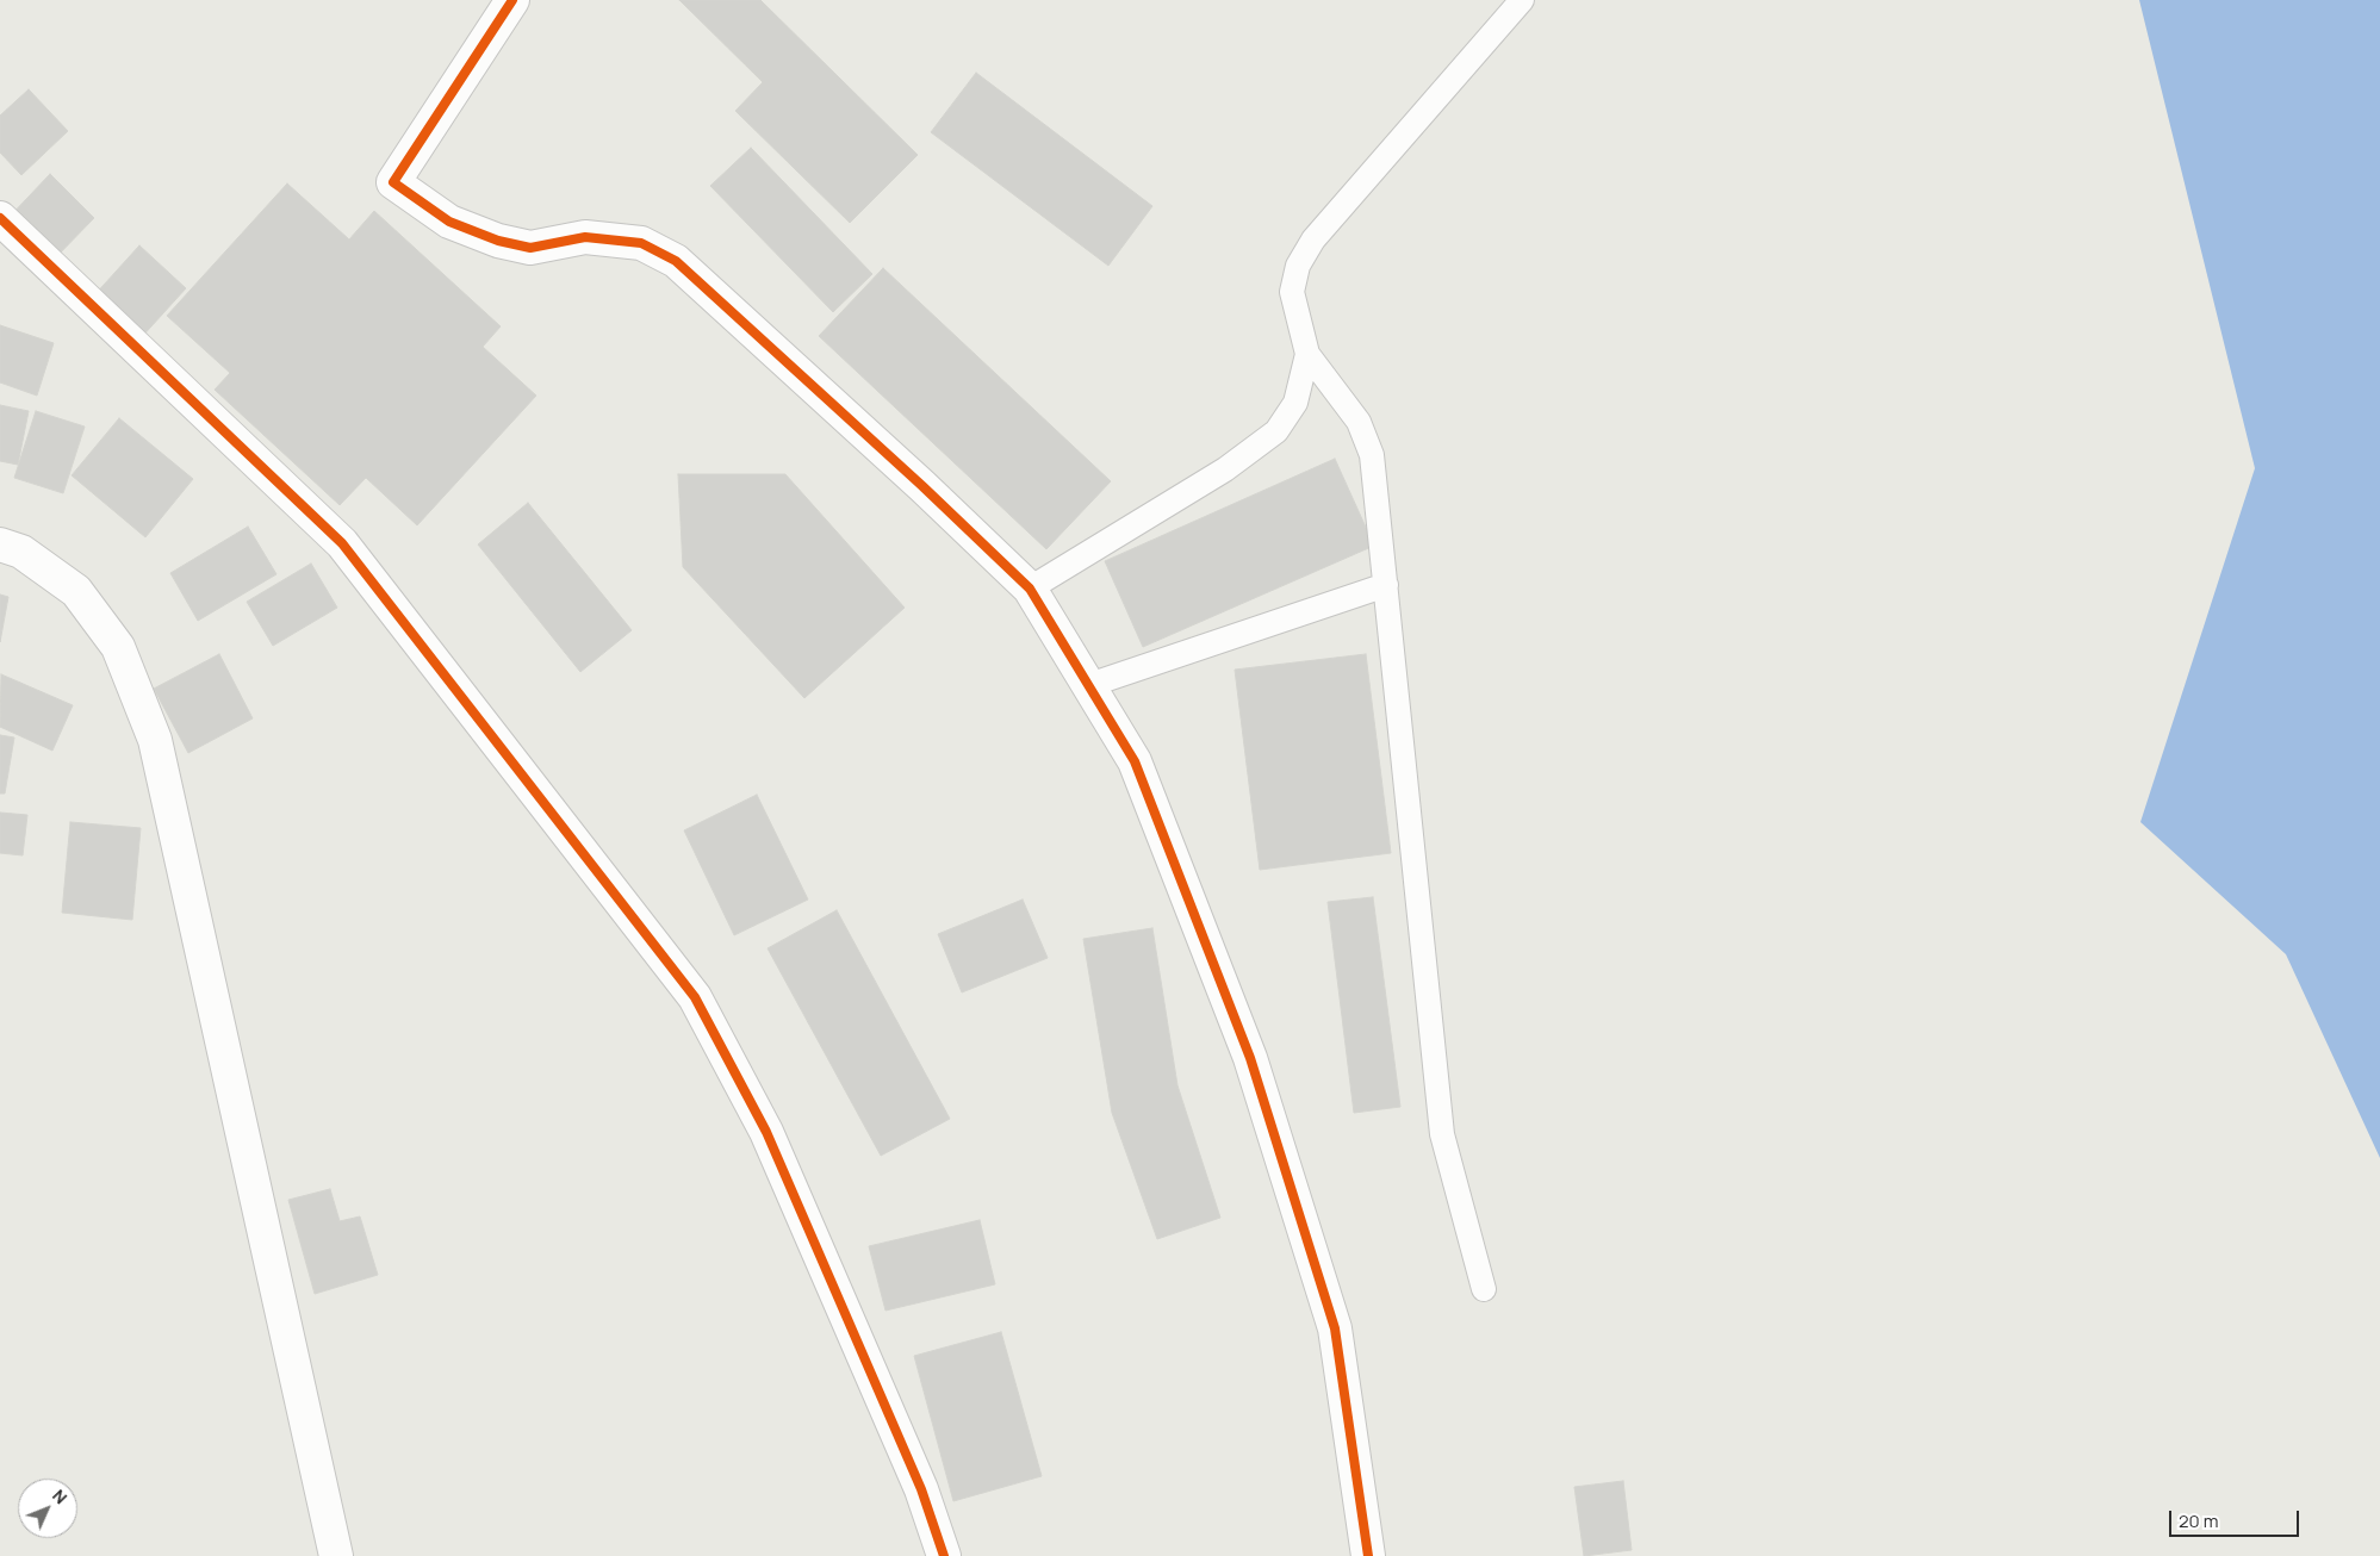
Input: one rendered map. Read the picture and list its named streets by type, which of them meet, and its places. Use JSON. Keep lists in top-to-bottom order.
{
  "scale_bar": "20 m",
  "north": "top right"
}
